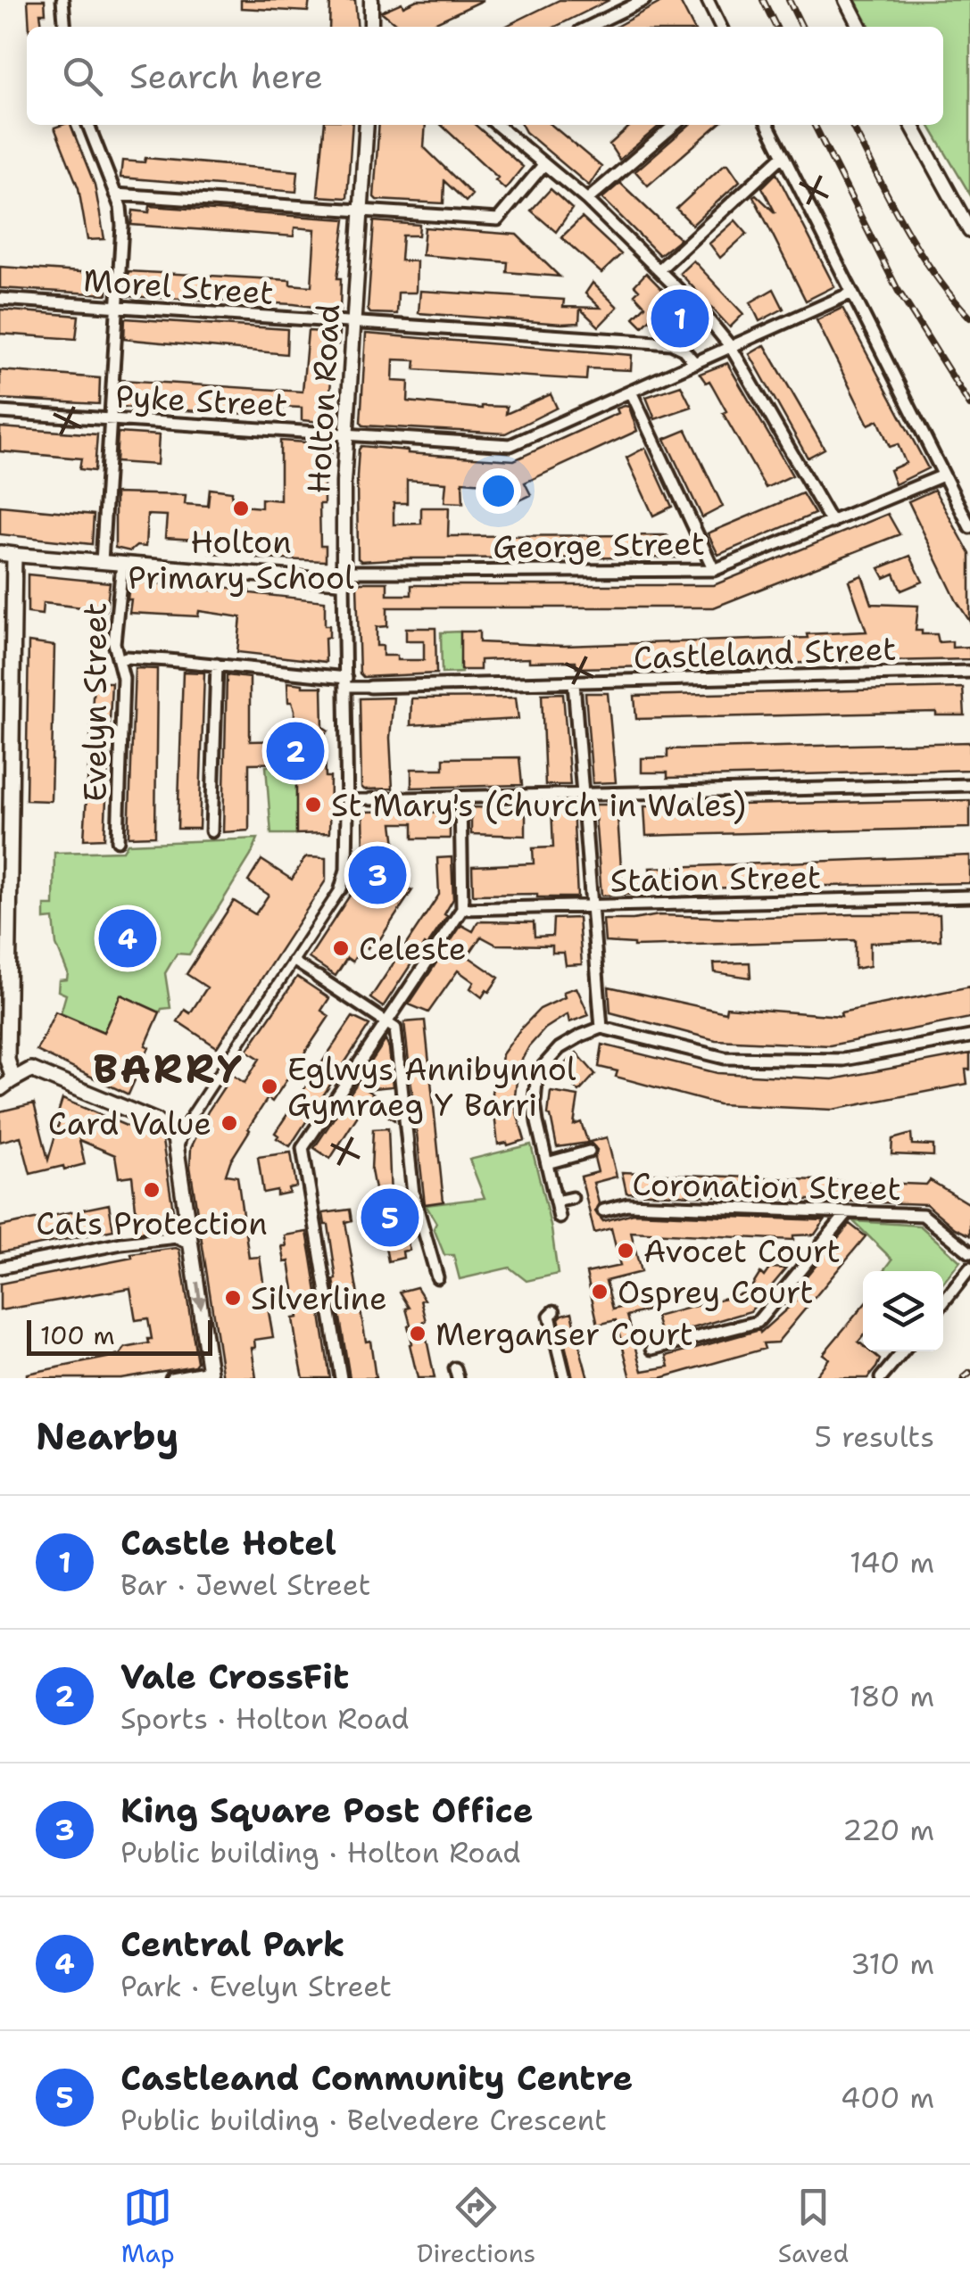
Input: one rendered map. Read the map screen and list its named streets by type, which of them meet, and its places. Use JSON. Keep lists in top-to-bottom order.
{
  "streets": {
    "street": [
      "Morel Street",
      "Holton Road",
      "Pyke Street",
      "George Street",
      "Castleland Street",
      "Evelyn Street",
      "Station Street",
      "Coronation Street"
    ]
  },
  "crossings": [
    ["Morel Street", "Holton Road"],
    ["Morel Street", "Pyke Street"],
    ["Holton Road", "Pyke Street"],
    ["Holton Road", "George Street"],
    ["Holton Road", "Castleland Street"]
  ],
  "districts": ["BARRY"],
  "places": [
    "Holton Primary School",
    "St Mary's (Church in Wales)",
    "Celeste",
    "Eglwys Annibynnol Gymraeg Y Barri",
    "Card Value",
    "Cats Protection",
    "Avocet Court",
    "Osprey Court",
    "Silverline",
    "Merganser Court"
  ],
  "scale_bar": "100 m",
  "page": {
    "search": "Search here",
    "pins": [
      "1",
      "2",
      "3",
      "4",
      "5"
    ],
    "scale": "100 m",
    "heading": ["Nearby", "5 results"],
    "list": [
      {
        "mark": "1",
        "name": "Castle Hotel",
        "note": "Bar · Jewel Street",
        "value": "140 m"
      },
      {
        "mark": "2",
        "name": "Vale CrossFit",
        "note": "Sports · Holton Road",
        "value": "180 m"
      },
      {
        "mark": "3",
        "name": "King Square Post Office",
        "note": "Public building · Holton Road",
        "value": "220 m"
      },
      {
        "mark": "4",
        "name": "Central Park",
        "note": "Park · Evelyn Street",
        "value": "310 m"
      },
      {
        "mark": "5",
        "name": "Castleand Community Centre",
        "note": "Public building · Belvedere Crescent",
        "value": "400 m"
      }
    ],
    "nav": ["Map", "Directions", "Saved"]
  }
}
